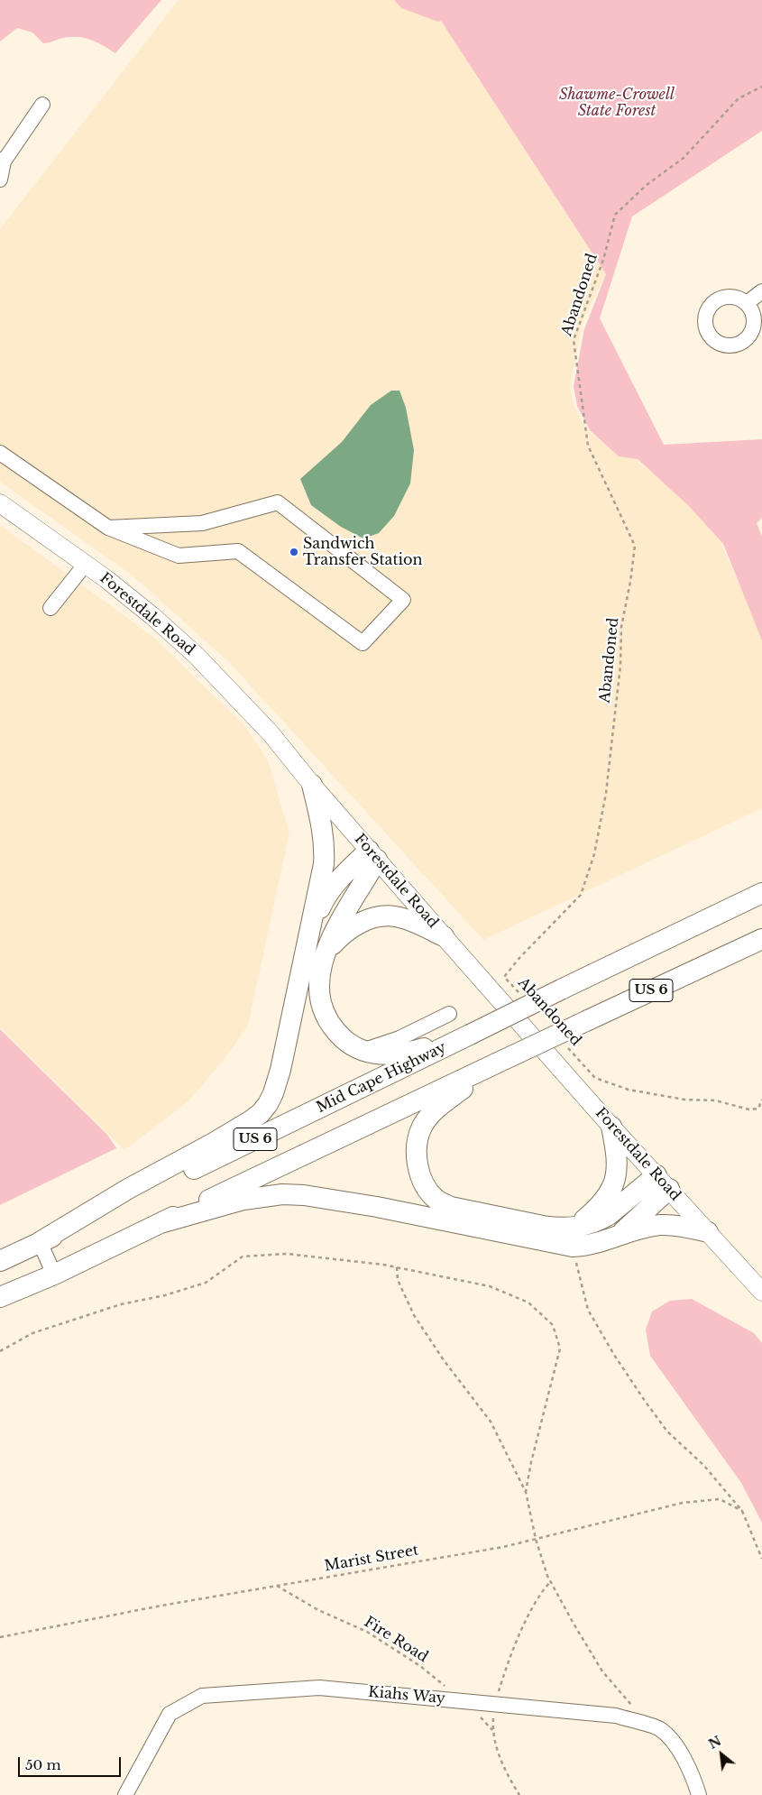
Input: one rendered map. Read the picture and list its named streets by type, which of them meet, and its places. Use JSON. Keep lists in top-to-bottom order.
{
  "streets": {
    "highway": ["US 6", "Mid Cape Highway"],
    "main road": ["Forestdale Road"],
    "street": ["Kiahs Way"],
    "path": ["Abandoned", "Marist Street", "Fire Road"]
  },
  "crossings": [
    ["Marist Street", "Fire Road"],
    ["Fire Road", "Kiahs Way"]
  ],
  "parks": ["Shawme-Crowell State Forest"],
  "places": ["Sandwich Transfer Station"],
  "scale_bar": "50 m",
  "north": "top left"
}
